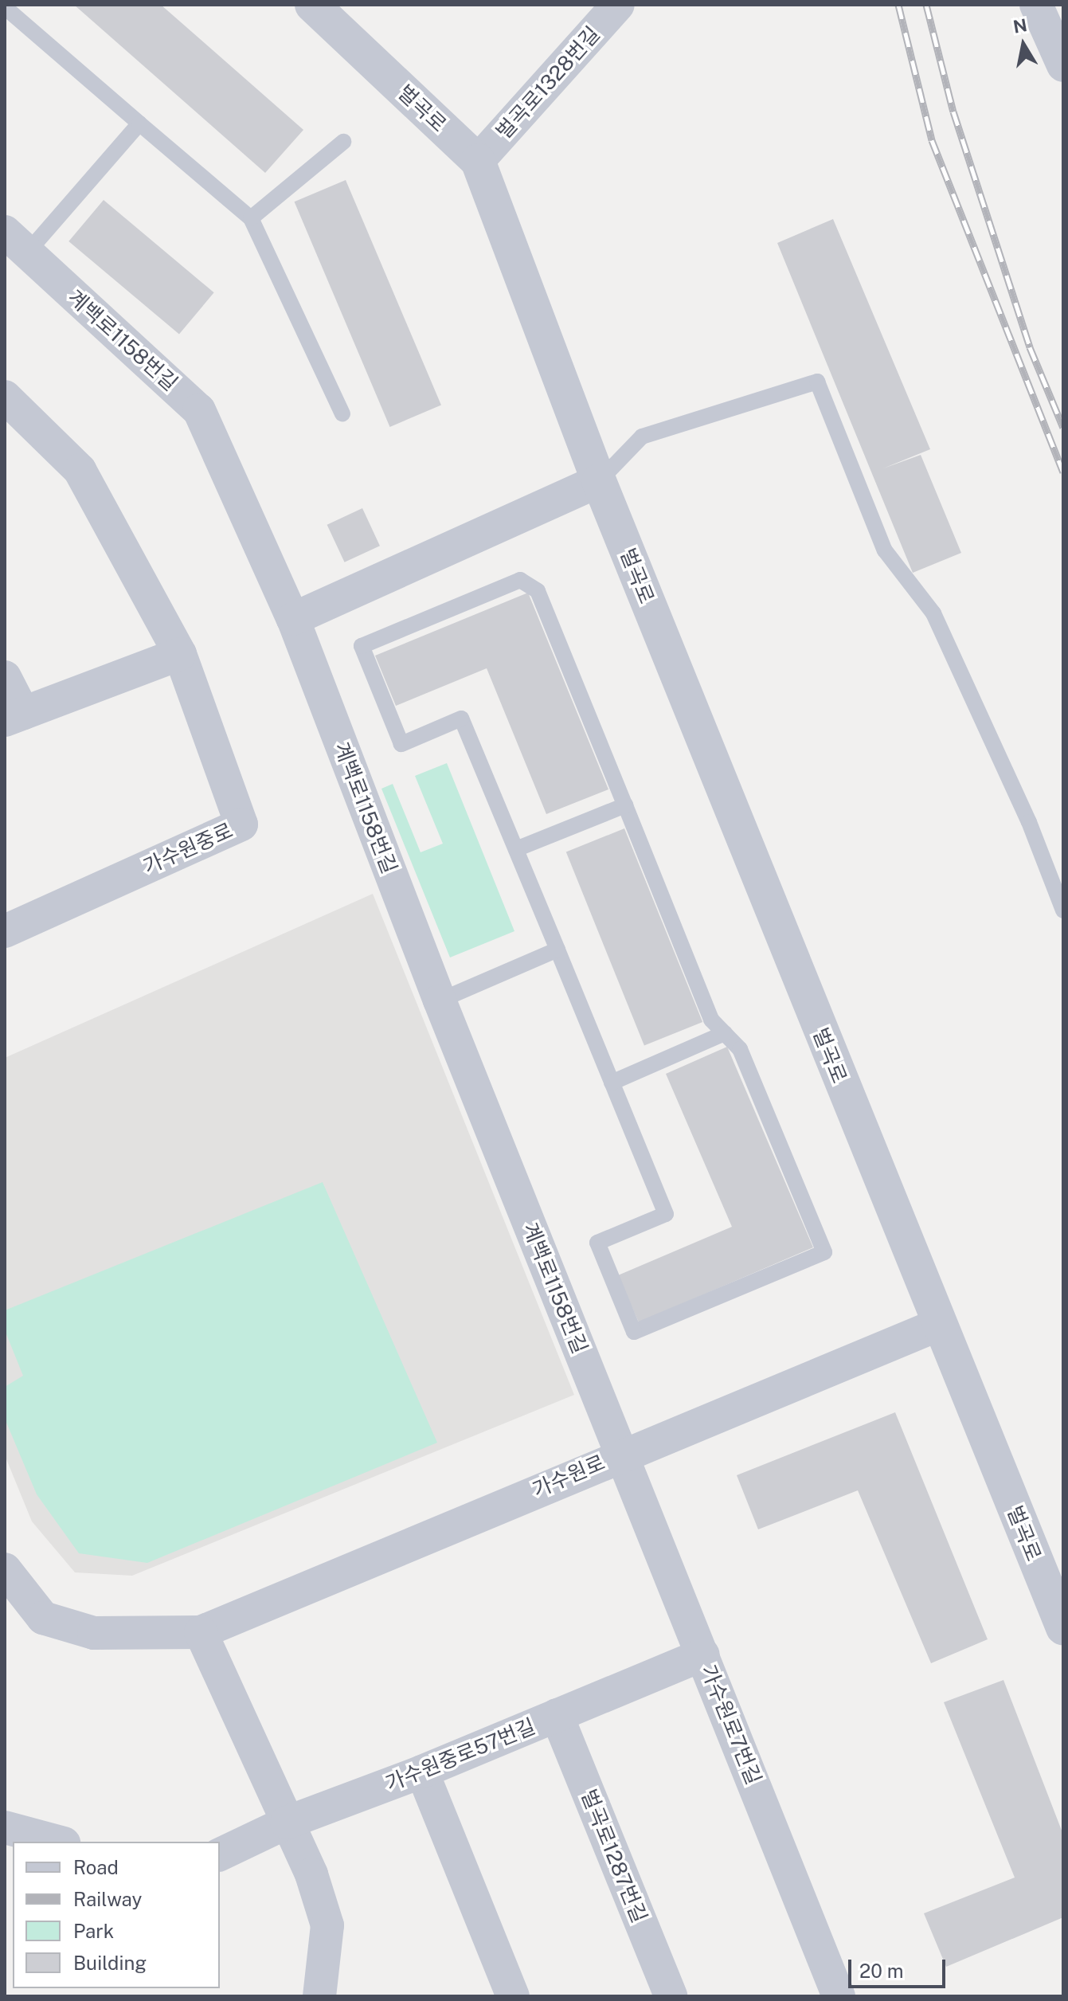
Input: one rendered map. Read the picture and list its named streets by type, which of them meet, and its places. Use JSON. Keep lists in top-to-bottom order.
{
  "streets": {
    "street": [
      "벌곡로1328번길",
      "벌곡로",
      "계백로1158번길",
      "가수원중로",
      "가수원로",
      "가수원로7번길",
      "가수원중로57번길",
      "벌곡로1287번길"
    ]
  },
  "crossings": [
    ["벌곡로1328번길", "벌곡로"],
    ["벌곡로", "가수원로"],
    ["계백로1158번길", "가수원로"],
    ["계백로1158번길", "가수원로7번길"],
    ["가수원로", "가수원로7번길"],
    ["가수원로7번길", "가수원중로57번길"],
    ["가수원중로57번길", "벌곡로1287번길"]
  ],
  "legend": [
    "Road",
    "Railway",
    "Park",
    "Building"
  ],
  "scale_bar": "20 m",
  "north": "top"
}
